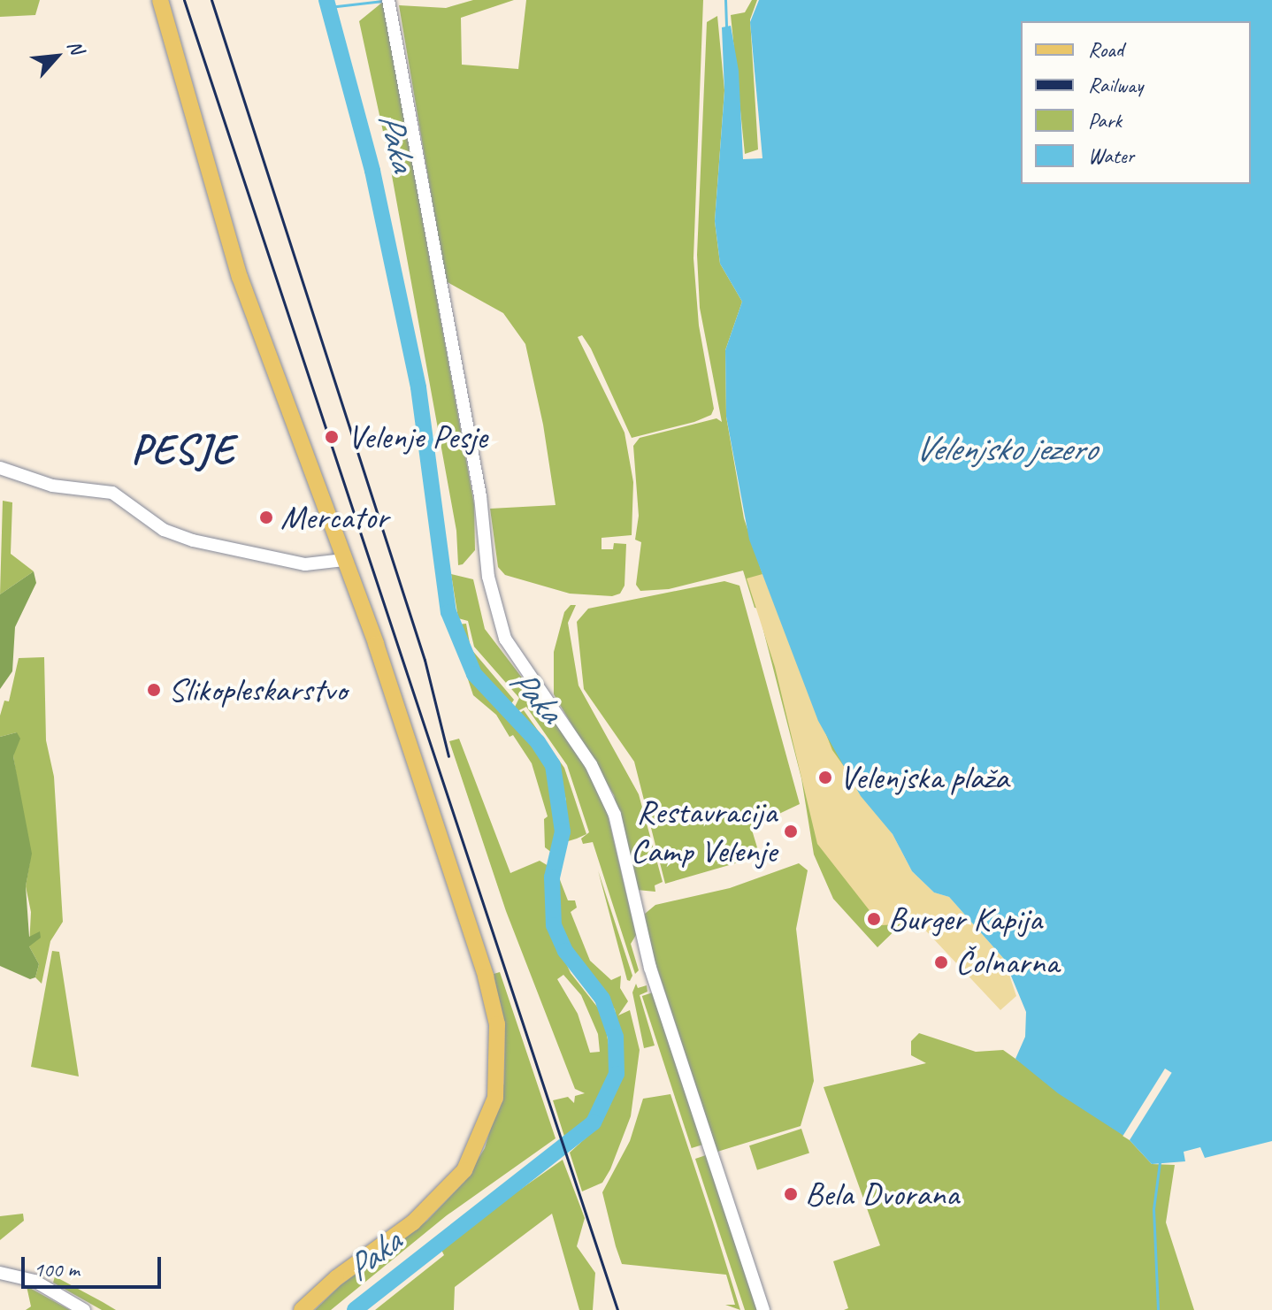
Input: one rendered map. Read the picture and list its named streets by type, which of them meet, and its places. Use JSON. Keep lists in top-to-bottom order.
{
  "districts": ["PESJE"],
  "water": ["Paka", "Velenjsko jezero"],
  "places": [
    "Velenje Pesje",
    "Mercator",
    "Slikopleskarstvo",
    "Velenjska plaža",
    "Restavracija Camp Velenje",
    "Burger Kapija",
    "Čolnarna",
    "Bela Dvorana"
  ],
  "legend": [
    "Road",
    "Railway",
    "Park",
    "Water"
  ],
  "scale_bar": "100 m",
  "north": "top right"
}
